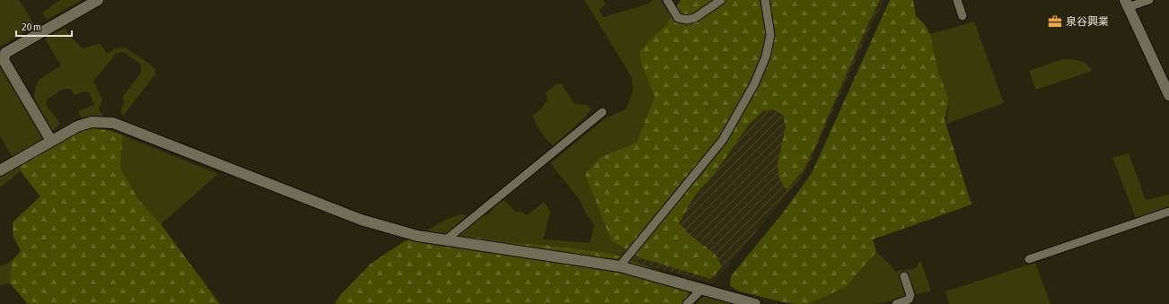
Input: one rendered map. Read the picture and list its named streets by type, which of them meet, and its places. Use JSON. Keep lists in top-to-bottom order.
{
  "places": {
    "office": ["泉谷興業"]
  },
  "scale_bar": "20 m"
}
